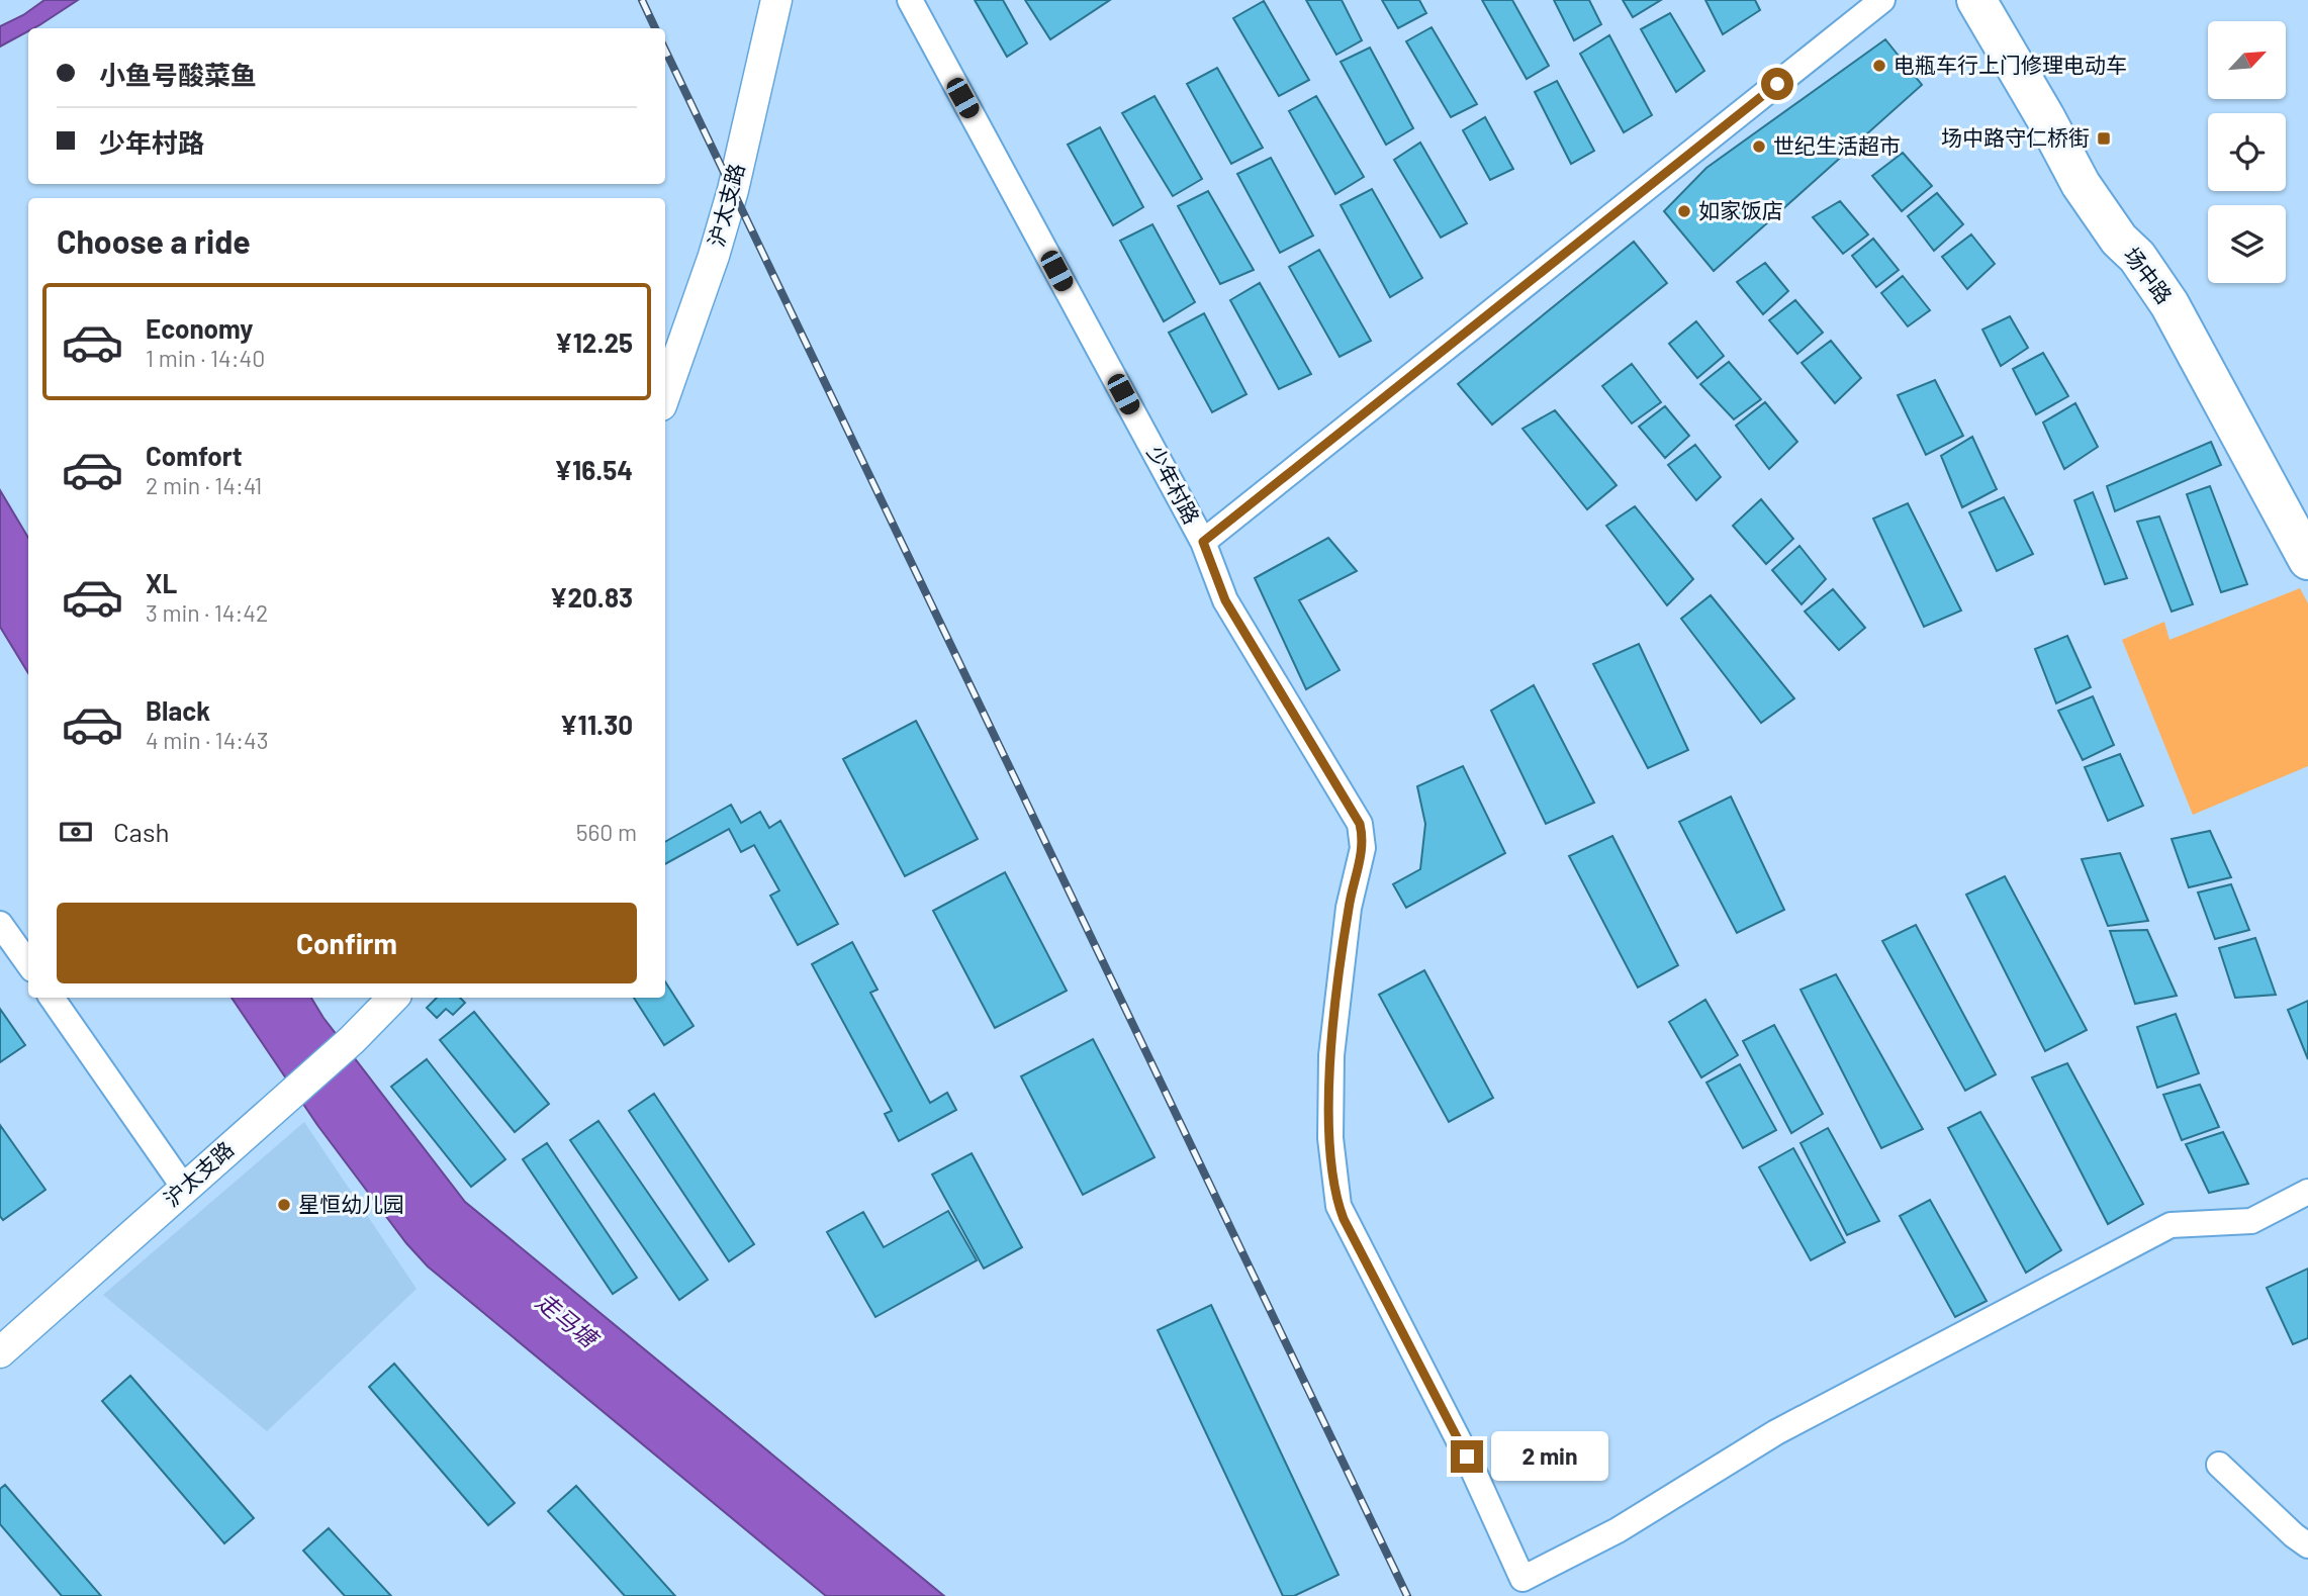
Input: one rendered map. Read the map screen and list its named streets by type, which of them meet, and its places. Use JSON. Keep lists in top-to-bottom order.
{
  "streets": {
    "main road": ["场中路"],
    "street": ["沪太支路", "少年村路"]
  },
  "water": ["走马塘"],
  "places": {
    "other": [
      "电瓶车行上门修理电动车",
      "世纪生活超市",
      "如家饭店",
      "星恒幼儿园"
    ],
    "transit": ["场中路守仁桥街"]
  },
  "north": "top right",
  "page": {
    "banner": ["小鱼号酸菜鱼", "少年村路"],
    "heading": "Choose a ride",
    "list": [
      {
        "name": "Economy",
        "note": "1 min · 14:40",
        "value": "¥12.25"
      },
      {
        "name": "Comfort",
        "note": "2 min · 14:41",
        "value": "¥16.54"
      },
      {
        "name": "XL",
        "note": "3 min · 14:42",
        "value": "¥20.83"
      },
      {
        "name": "Black",
        "note": "4 min · 14:43",
        "value": "¥11.30"
      }
    ],
    "pay": ["Cash", "560 m"],
    "buttons": "Confirm",
    "bubble": "2 min"
  }
}
